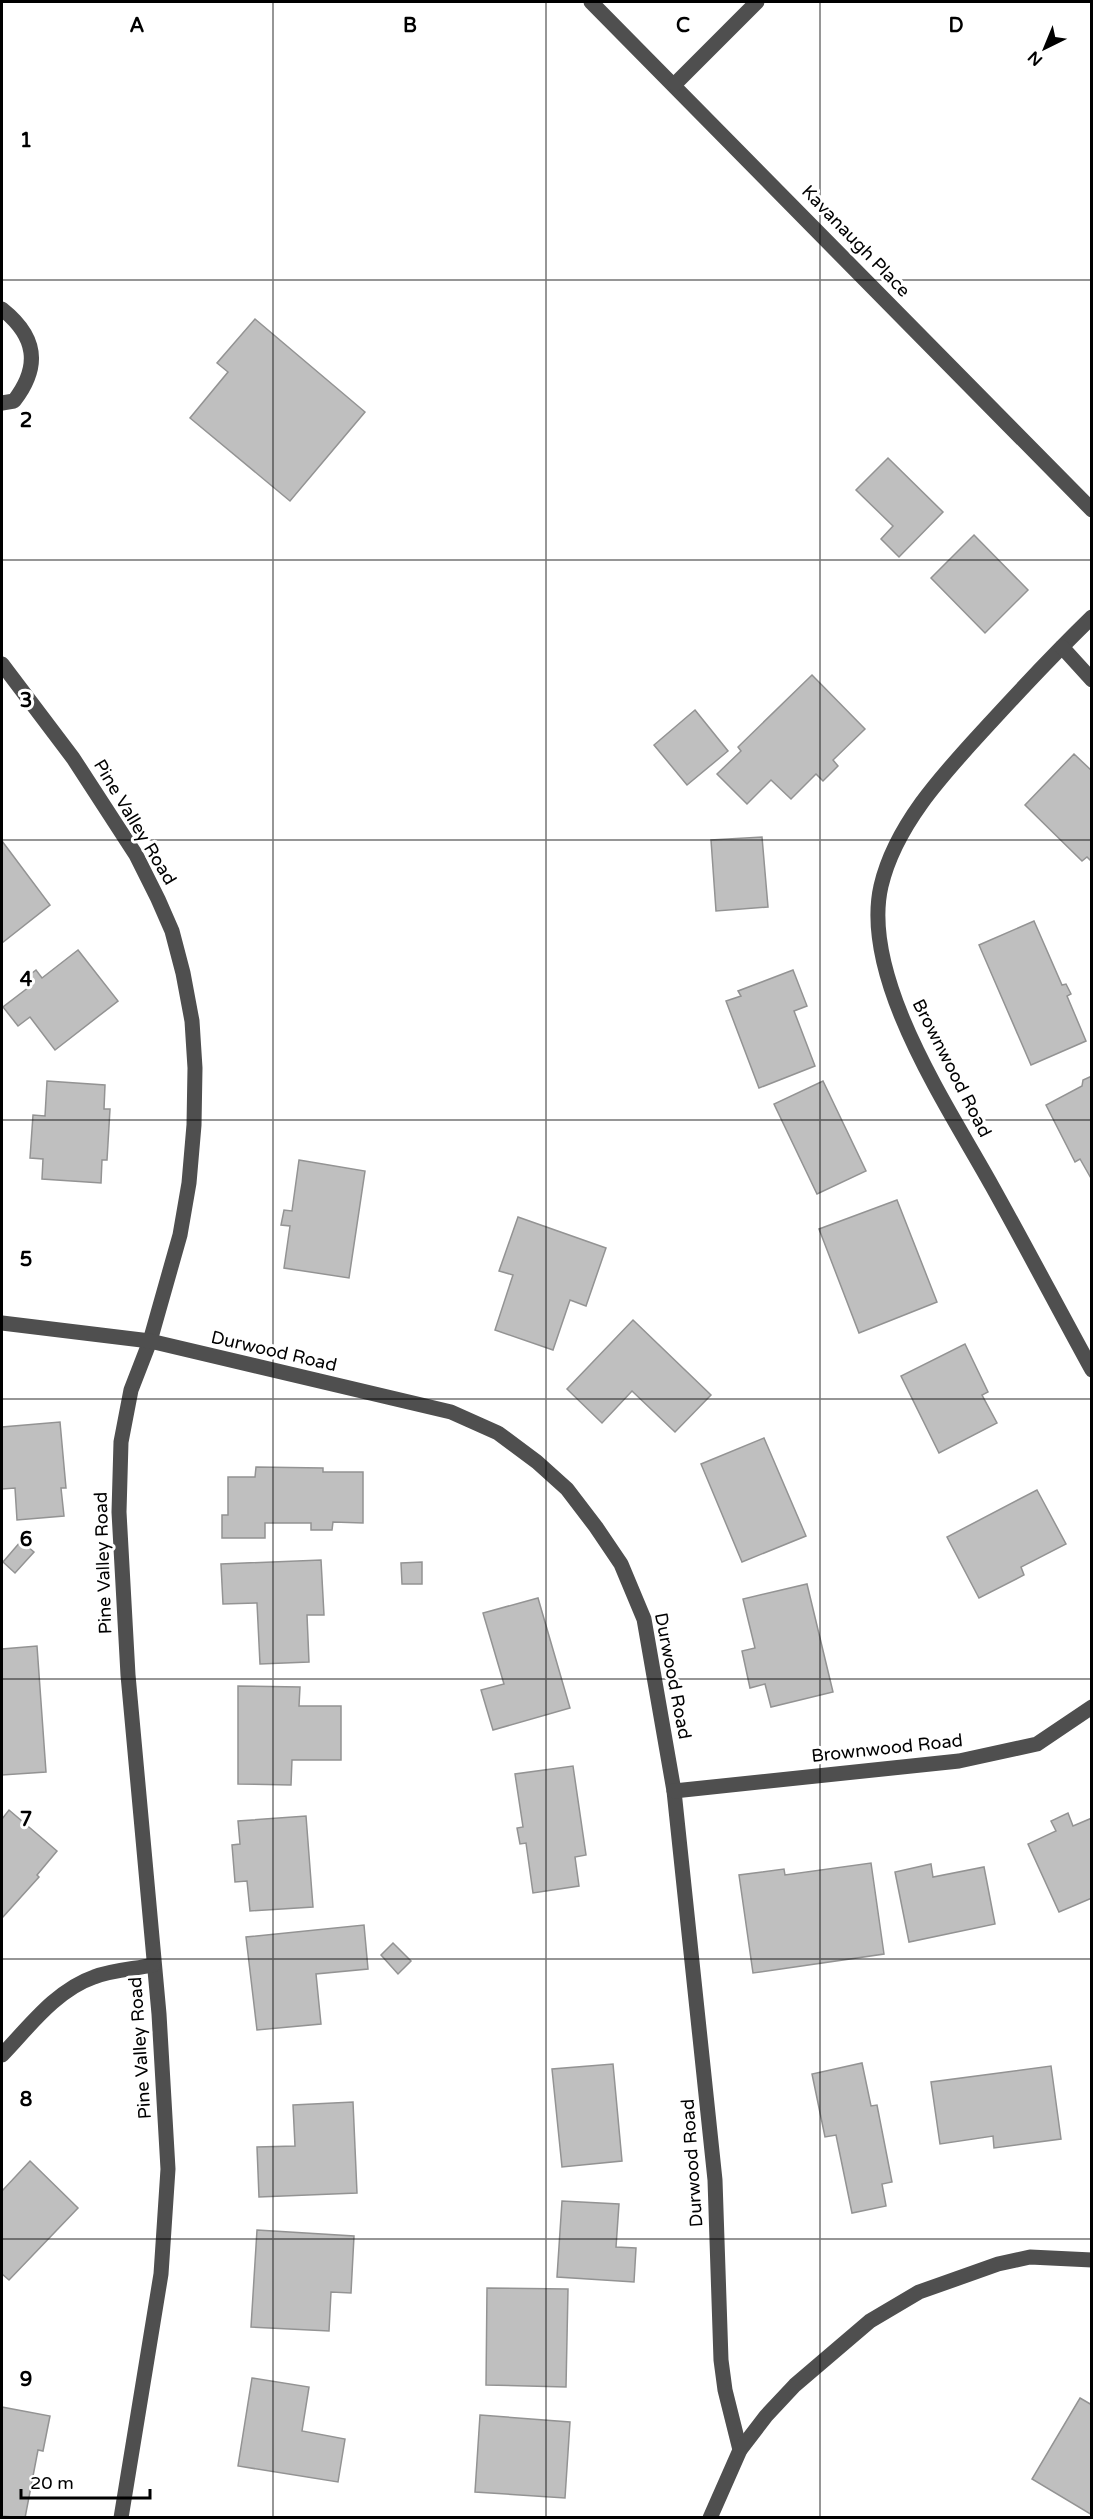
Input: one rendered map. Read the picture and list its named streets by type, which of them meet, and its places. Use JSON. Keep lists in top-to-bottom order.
{
  "streets": {
    "street": [
      "Kavanaugh Place",
      "Pine Valley Road",
      "Brownwood Road",
      "Durwood Road"
    ]
  },
  "crossings": [
    ["Pine Valley Road", "Durwood Road"],
    ["Brownwood Road", "Durwood Road"]
  ],
  "scale_bar": "20 m",
  "north": "bottom left",
  "grid": {
    "columns": [
      "A",
      "B",
      "C",
      "D"
    ],
    "rows": [
      "1",
      "2",
      "3",
      "4",
      "5",
      "6",
      "7",
      "8",
      "9"
    ]
  }
}
